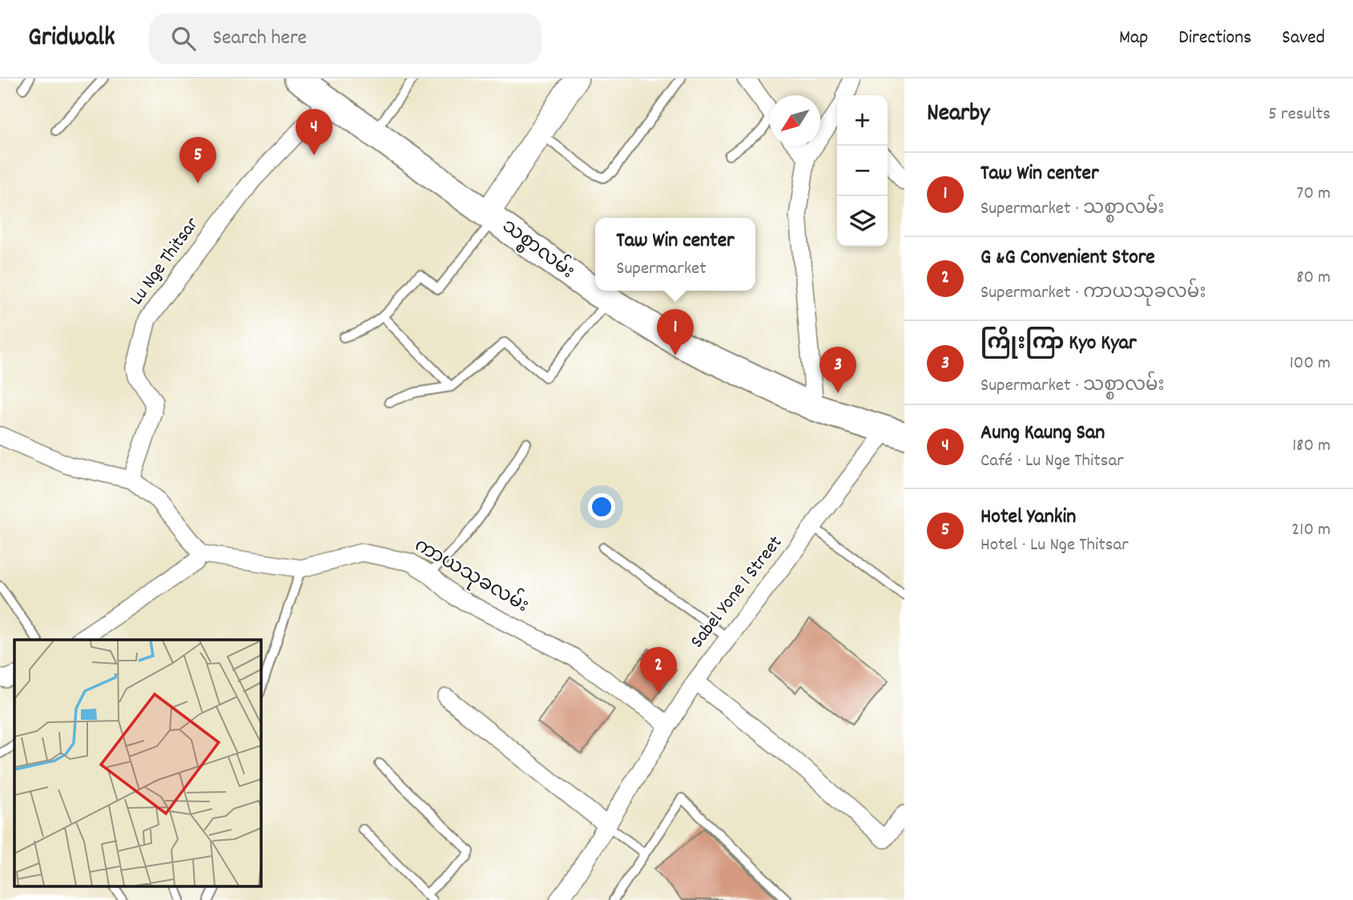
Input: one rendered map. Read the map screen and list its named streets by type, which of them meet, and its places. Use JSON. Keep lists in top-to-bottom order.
{
  "streets": {
    "main road": ["သစ္စာလမ်း"],
    "street": ["Lu Nge Thitsar", "ကာယသုခလမ်း", "Sabel Yone 1 Street"]
  },
  "crossings": [
    ["သစ္စာလမ်း", "Lu Nge Thitsar"],
    ["သစ္စာလမ်း", "Sabel Yone 1 Street"],
    ["ကာယသုခလမ်း", "Sabel Yone 1 Street"]
  ],
  "north": "bottom left",
  "page": {
    "header": "Gridwalk",
    "search": "Search here",
    "nav": ["Map", "Directions", "Saved"],
    "heading": ["Nearby", "5 results"],
    "map_buttons": ["+", "−"],
    "pins": [
      "4",
      "5",
      "1",
      "3",
      "2"
    ],
    "list": [
      {
        "mark": "1",
        "name": "Taw Win center",
        "note": "Supermarket · သစ္စာလမ်း",
        "value": "70 m"
      },
      {
        "mark": "2",
        "name": "G &G Convenient Store",
        "note": "Supermarket · ကာယသုခလမ်း",
        "value": "80 m"
      },
      {
        "mark": "3",
        "name": "ကြိုးကြာ Kyo Kyar",
        "note": "Supermarket · သစ္စာလမ်း",
        "value": "100 m"
      },
      {
        "mark": "4",
        "name": "Aung Kaung San",
        "note": "Café · Lu Nge Thitsar",
        "value": "180 m"
      },
      {
        "mark": "5",
        "name": "Hotel Yankin",
        "note": "Hotel · Lu Nge Thitsar",
        "value": "210 m"
      }
    ],
    "popup": ["Taw Win center", "Supermarket"]
  }
}
